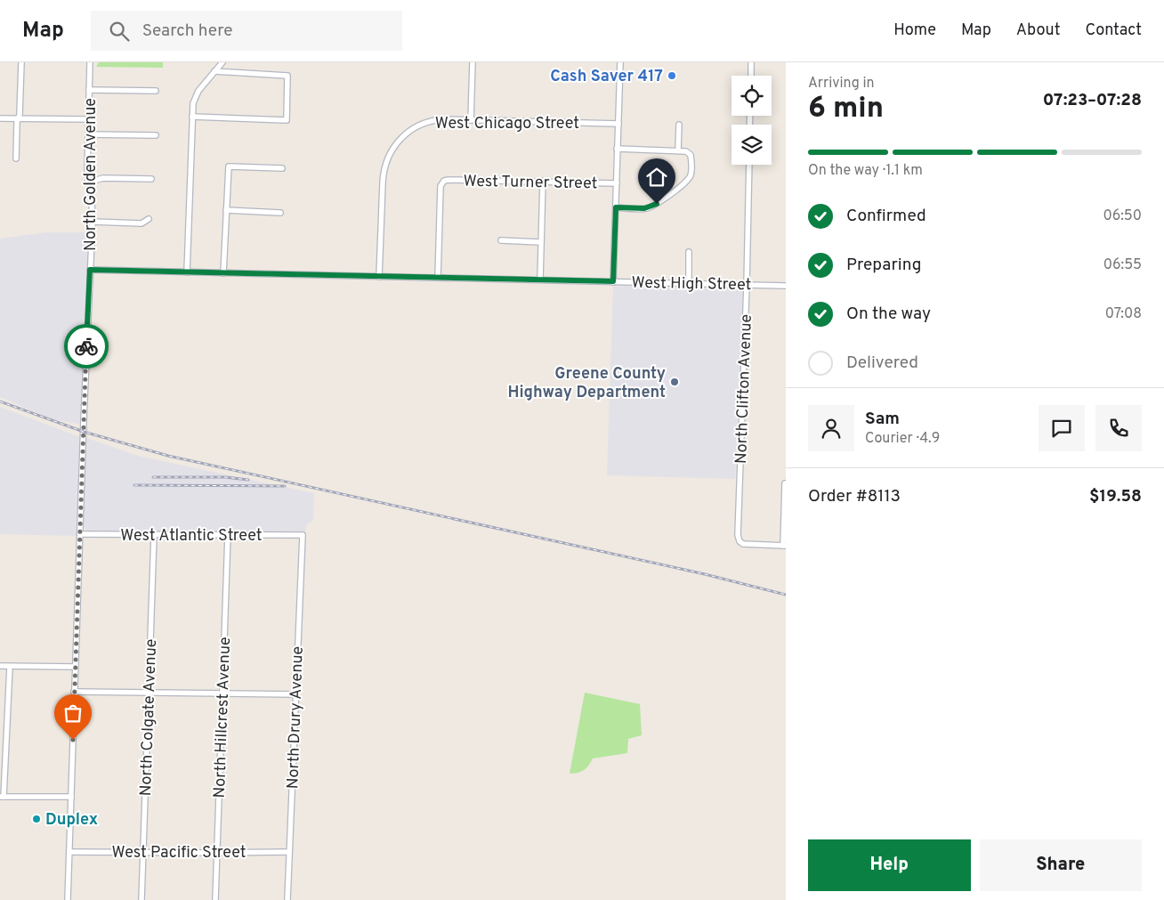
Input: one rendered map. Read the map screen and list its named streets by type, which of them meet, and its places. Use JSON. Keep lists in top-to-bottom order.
{
  "streets": {
    "street": [
      "West Chicago Street",
      "North Golden Avenue",
      "West Turner Street",
      "West High Street",
      "North Clifton Avenue",
      "West Atlantic Street",
      "North Colgate Avenue",
      "North Hillcrest Avenue",
      "North Drury Avenue",
      "West Pacific Street"
    ]
  },
  "crossings": [
    ["West Chicago Street", "West High Street"],
    ["North Golden Avenue", "West High Street"],
    ["North Golden Avenue", "West Atlantic Street"],
    ["North Golden Avenue", "West Pacific Street"],
    ["West Turner Street", "West High Street"],
    ["West High Street", "North Clifton Avenue"],
    ["West Atlantic Street", "North Colgate Avenue"],
    ["West Atlantic Street", "North Hillcrest Avenue"],
    ["West Atlantic Street", "North Drury Avenue"],
    ["North Colgate Avenue", "West Pacific Street"],
    ["North Hillcrest Avenue", "West Pacific Street"],
    ["North Drury Avenue", "West Pacific Street"]
  ],
  "places": ["Cash Saver 417", "Greene County Highway Department", "Duplex"],
  "page": {
    "header": "Map",
    "search": "Search here",
    "nav": [
      "Home",
      "Map",
      "About",
      "Contact"
    ],
    "heading": ["6 min", "Arriving in", "07:23–07:28"],
    "panel": [
      "Sam",
      "Courier · 4.9",
      "Order #8113",
      "$19.58"
    ],
    "bar": "On the way · 1.1 km",
    "list": [
      ["Confirmed", "06:50"],
      ["Preparing", "06:55"],
      ["On the way", "07:08"],
      "Delivered"
    ],
    "buttons": ["Help", "Share"]
  }
}
